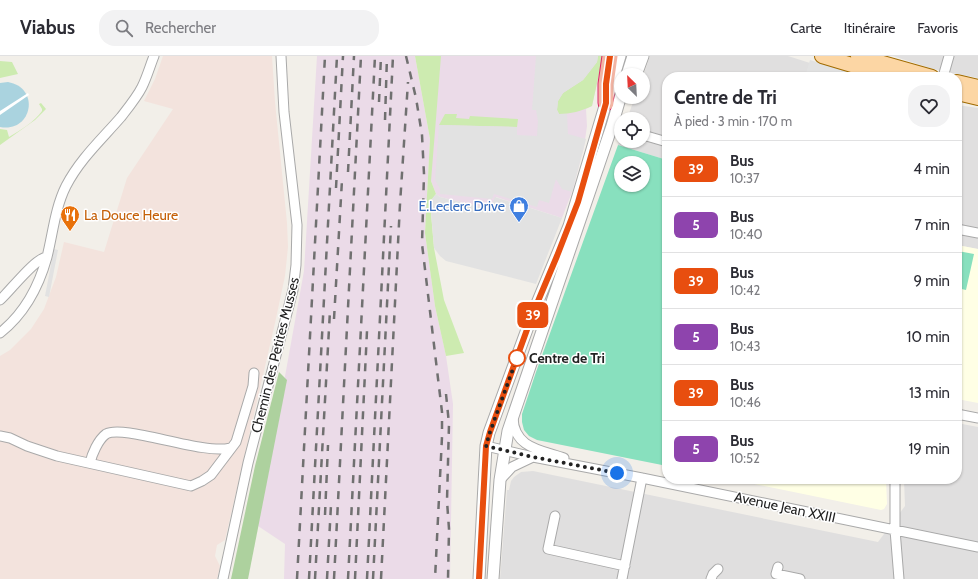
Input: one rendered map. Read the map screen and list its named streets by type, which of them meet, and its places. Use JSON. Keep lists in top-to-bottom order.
{
  "streets": {
    "street": ["Chemin des Petites Musses", "Avenue Jean XXIII"]
  },
  "places": {
    "shop": ["E.Leclerc Drive"],
    "restaurant": ["La Douce Heure"],
    "other": ["Centre de Tri"]
  },
  "lines": ["bus line 39"],
  "north": "top left",
  "page": {
    "header": "Viabus",
    "search": "Rechercher",
    "nav": ["Carte", "Itinéraire", "Favoris"],
    "on_map": "39",
    "heading": ["Centre de Tri", "À pied · 3 min · 170 m"],
    "list": [
      {
        "mark": "39",
        "name": "Bus",
        "note": "10:37",
        "value": "4 min"
      },
      {
        "mark": "5",
        "name": "Bus",
        "note": "10:40",
        "value": "7 min"
      },
      {
        "mark": "39",
        "name": "Bus",
        "note": "10:42",
        "value": "9 min"
      },
      {
        "mark": "5",
        "name": "Bus",
        "note": "10:43",
        "value": "10 min"
      },
      {
        "mark": "39",
        "name": "Bus",
        "note": "10:46",
        "value": "13 min"
      },
      {
        "mark": "5",
        "name": "Bus",
        "note": "10:52",
        "value": "19 min"
      }
    ]
  }
}
